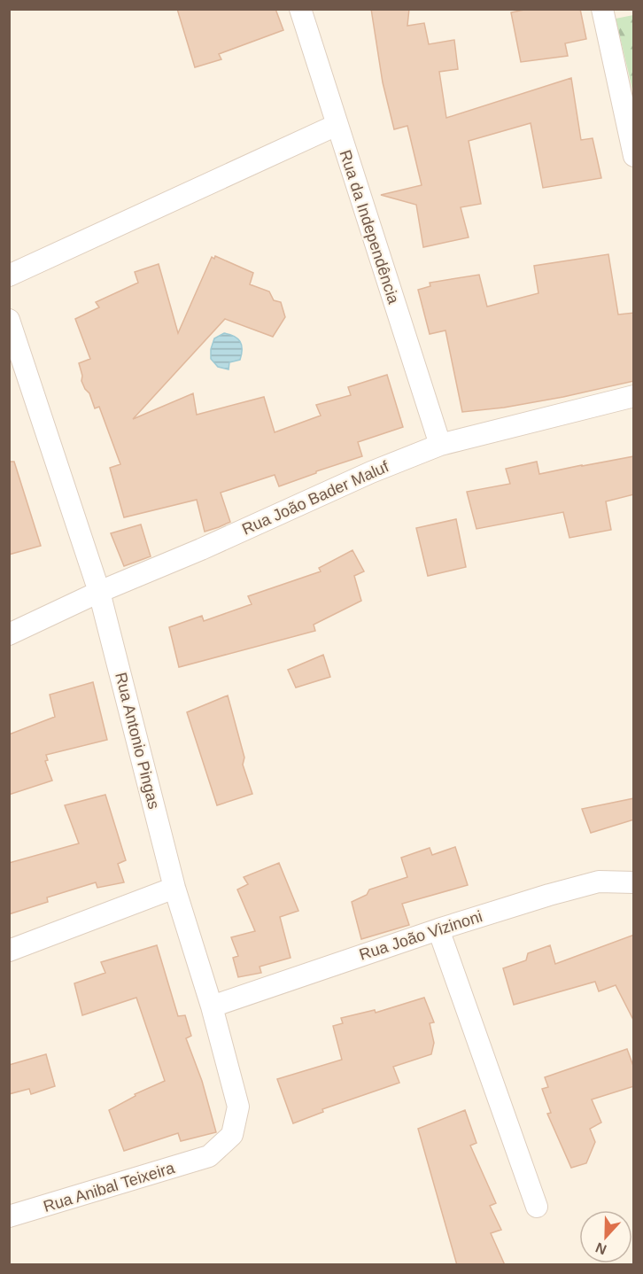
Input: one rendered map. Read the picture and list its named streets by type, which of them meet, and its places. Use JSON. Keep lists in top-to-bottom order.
{
  "streets": {
    "street": [
      "Rua da Independência",
      "Rua João Bader Maluf",
      "Rua Antonio Pingas",
      "Rua João Vizinoni",
      "Rua Anibal Teixeira"
    ]
  },
  "crossings": [
    ["Rua da Independência", "Rua João Bader Maluf"],
    ["Rua João Bader Maluf", "Rua Antonio Pingas"],
    ["Rua Antonio Pingas", "Rua João Vizinoni"],
    ["Rua Antonio Pingas", "Rua Anibal Teixeira"]
  ],
  "north": "bottom"
}
